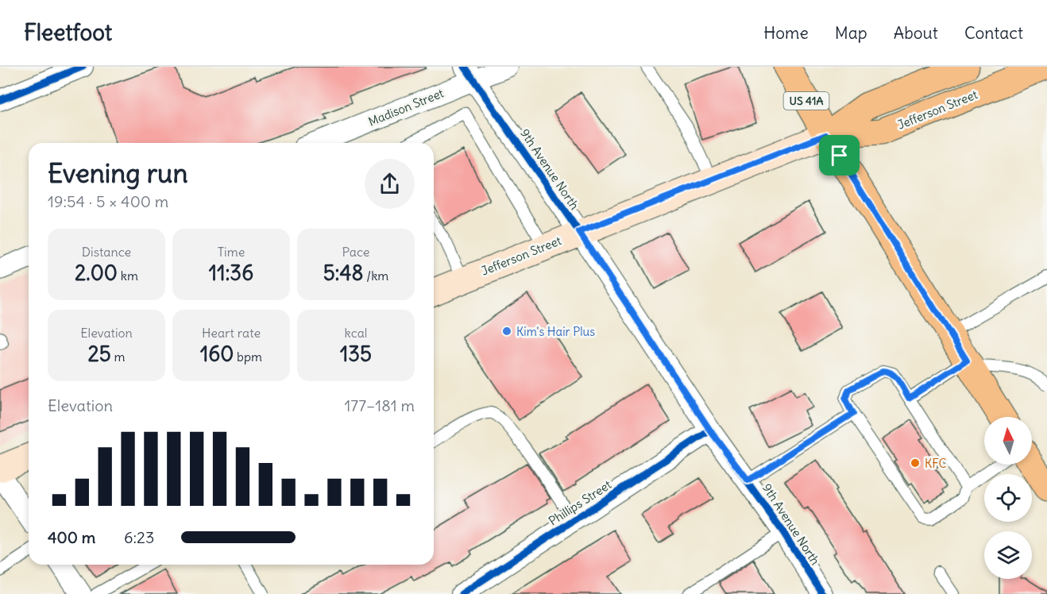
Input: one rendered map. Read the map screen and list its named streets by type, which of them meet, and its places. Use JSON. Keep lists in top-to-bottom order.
{
  "streets": {
    "main road": ["US 41A", "Jefferson Street"],
    "street": ["Madison Street", "9th Avenue North", "Phillips Street"]
  },
  "crossings": [
    ["US 41A", "Jefferson Street"],
    ["Madison Street", "9th Avenue North"],
    ["Jefferson Street", "9th Avenue North"],
    ["9th Avenue North", "Phillips Street"]
  ],
  "places": ["Kim's Hair Plus", "KFC"],
  "north": "top",
  "page": {
    "header": "Fleetfoot",
    "nav": [
      "Home",
      "Map",
      "About",
      "Contact"
    ],
    "heading": ["Evening run", "19:54 · 5 × 400 m"],
    "stats": [
      ["Distance", "2.00 km"],
      ["Time", "11:36"],
      ["Pace", "5:48 /km"],
      ["Elevation", "25 m"],
      ["Heart rate", "160 bpm"],
      ["kcal", "135"]
    ],
    "chart": ["Elevation", "177–181 m"],
    "list": [
      {
        "name": "400 m",
        "note": "6:23"
      }
    ]
  }
}
